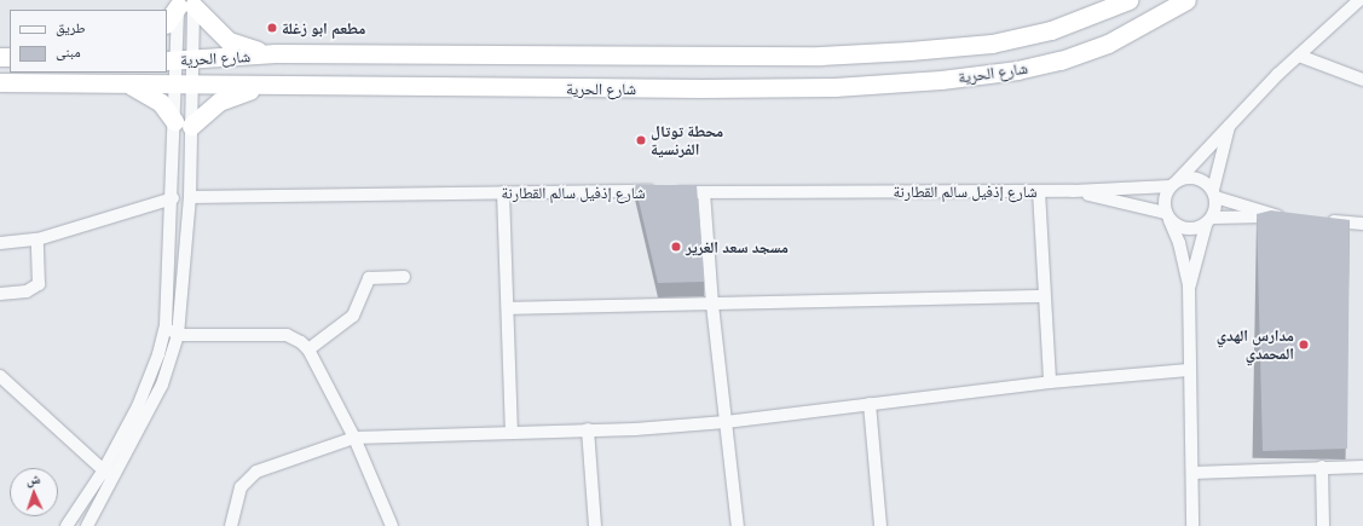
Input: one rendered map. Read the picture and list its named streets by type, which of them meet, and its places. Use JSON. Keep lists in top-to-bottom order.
{
  "streets": {
    "highway": ["شارع الحرية"],
    "street": ["شارع إذفيل سالم القطارنة"]
  },
  "places": [
    "مطعم ابو زغلة",
    "محطة توتال الفرنسية",
    "مسجد سعد الغرير",
    "مدارس الهدي المحمدي"
  ],
  "legend": ["طريق", "مبنى"],
  "north": "top"
}
